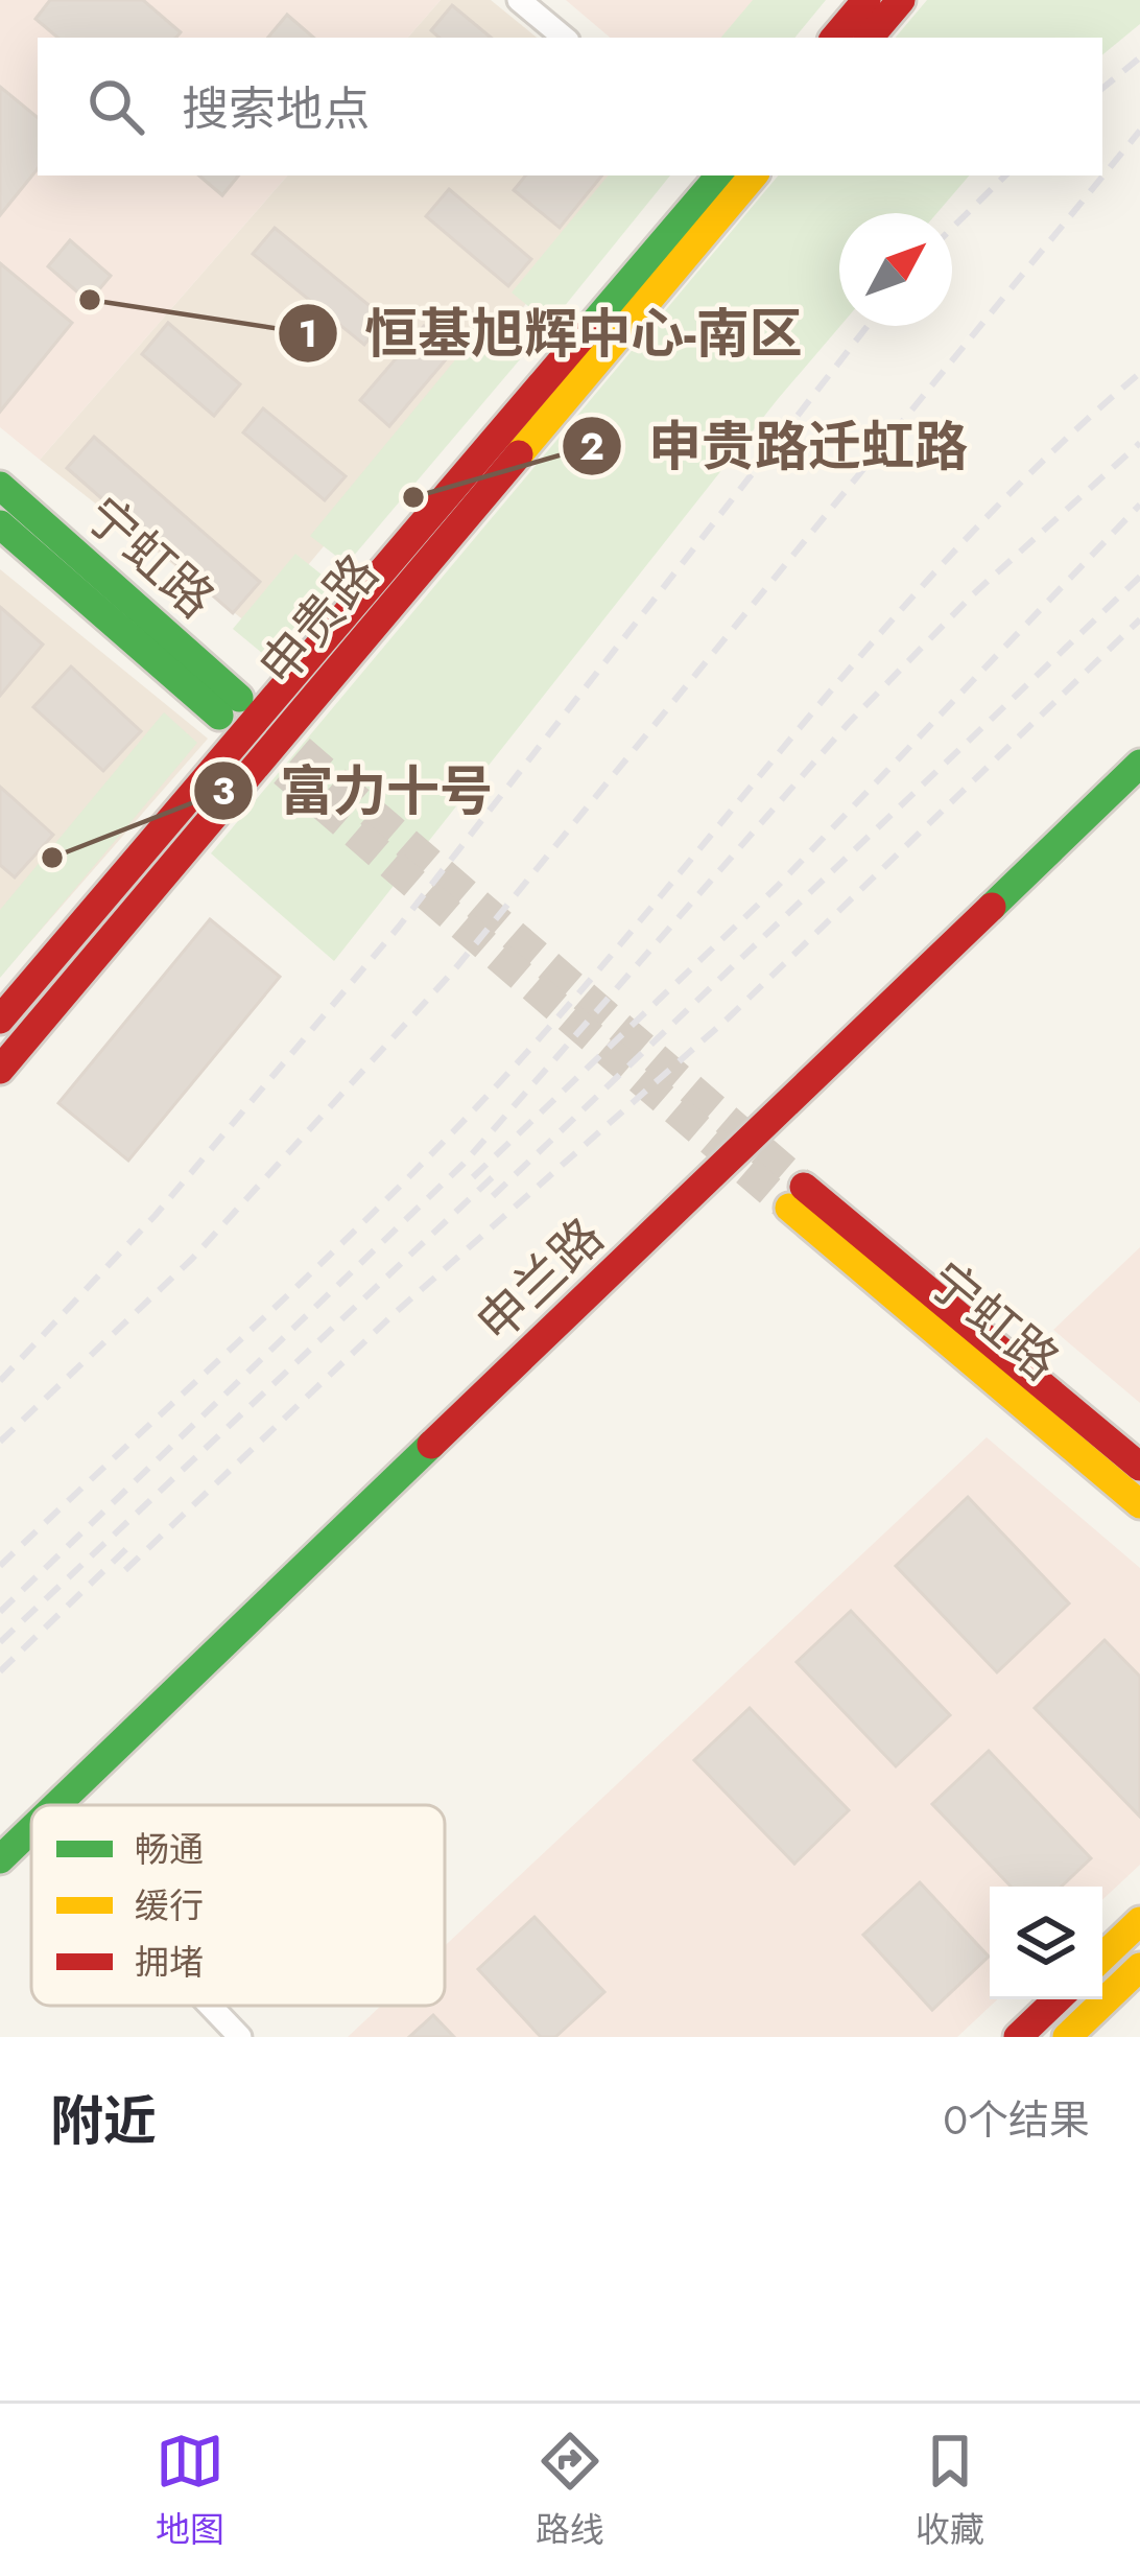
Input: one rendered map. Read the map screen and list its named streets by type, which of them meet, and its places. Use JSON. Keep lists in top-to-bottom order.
{
  "streets": {
    "main road": ["宁虹路", "申贵路", "申兰路"]
  },
  "places": ["恒基旭辉中心-南区", "申贵路迁虹路", "富力十号"],
  "legend": ["畅通", "缓行", "拥堵"],
  "north": "top right",
  "page": {
    "search": "搜索地点",
    "heading": ["附近", "0个结果"],
    "nav": ["地图", "路线", "收藏"]
  }
}
